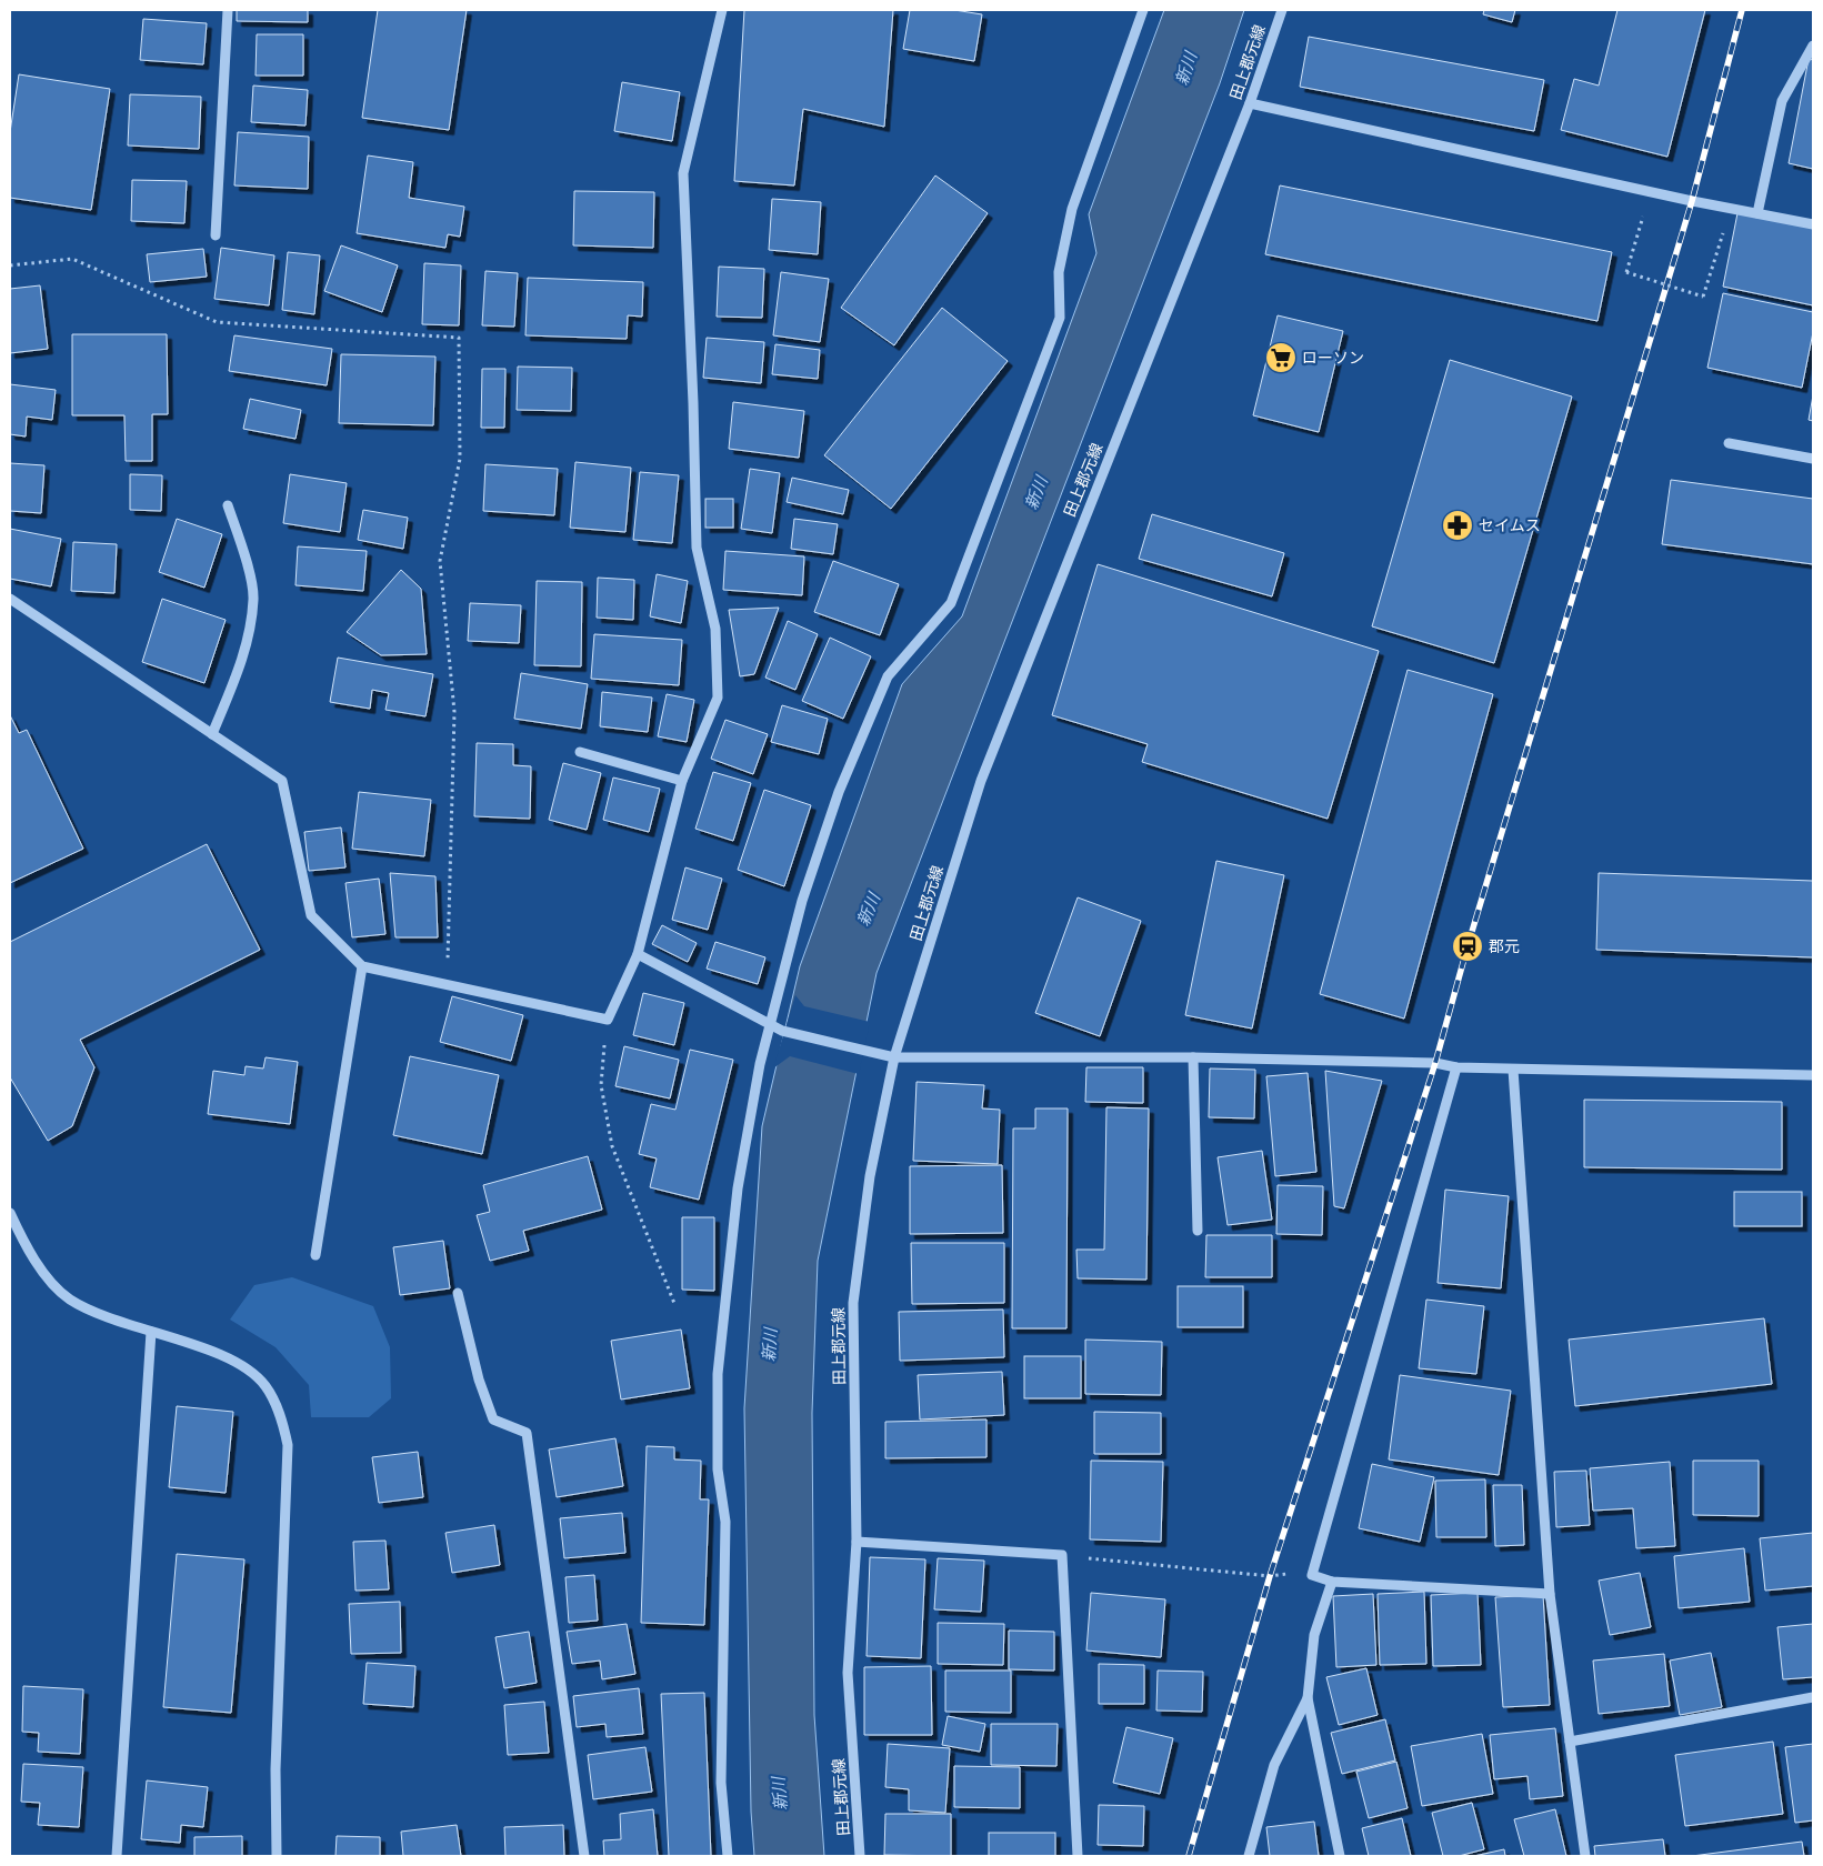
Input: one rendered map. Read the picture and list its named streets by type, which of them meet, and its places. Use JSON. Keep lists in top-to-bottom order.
{
  "streets": {
    "street": ["田上郡元線"]
  },
  "water": ["新川"],
  "places": {
    "supermarket": ["ローソン"],
    "pharmacy": ["セイムス"],
    "station": ["郡元"]
  }
}
